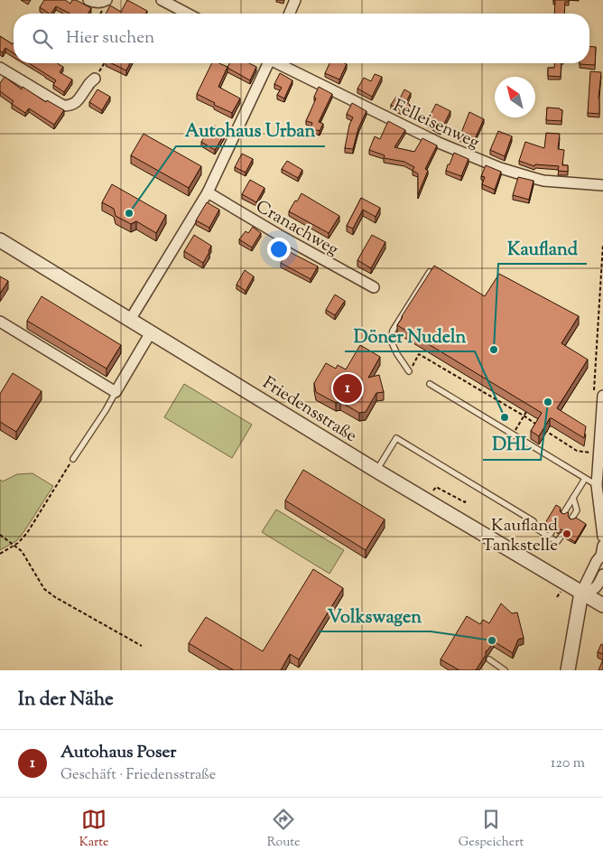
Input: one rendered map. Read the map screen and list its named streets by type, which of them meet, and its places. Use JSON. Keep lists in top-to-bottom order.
{
  "streets": {
    "street": ["Felleisenweg", "Cranachweg", "Friedensstraße"]
  },
  "places": [
    "Autohaus Urban",
    "Kaufland",
    "DHL",
    "Döner Nudeln",
    "Kaufland Tankstelle",
    "Volkswagen"
  ],
  "north": "top left",
  "page": {
    "search": "Hier suchen",
    "pins": "1",
    "heading": "In der Nähe",
    "list": [
      {
        "mark": "1",
        "name": "Autohaus Poser",
        "note": "Geschäft · Friedensstraße",
        "value": "120 m"
      }
    ],
    "nav": ["Karte", "Route", "Gespeichert"]
  }
}
